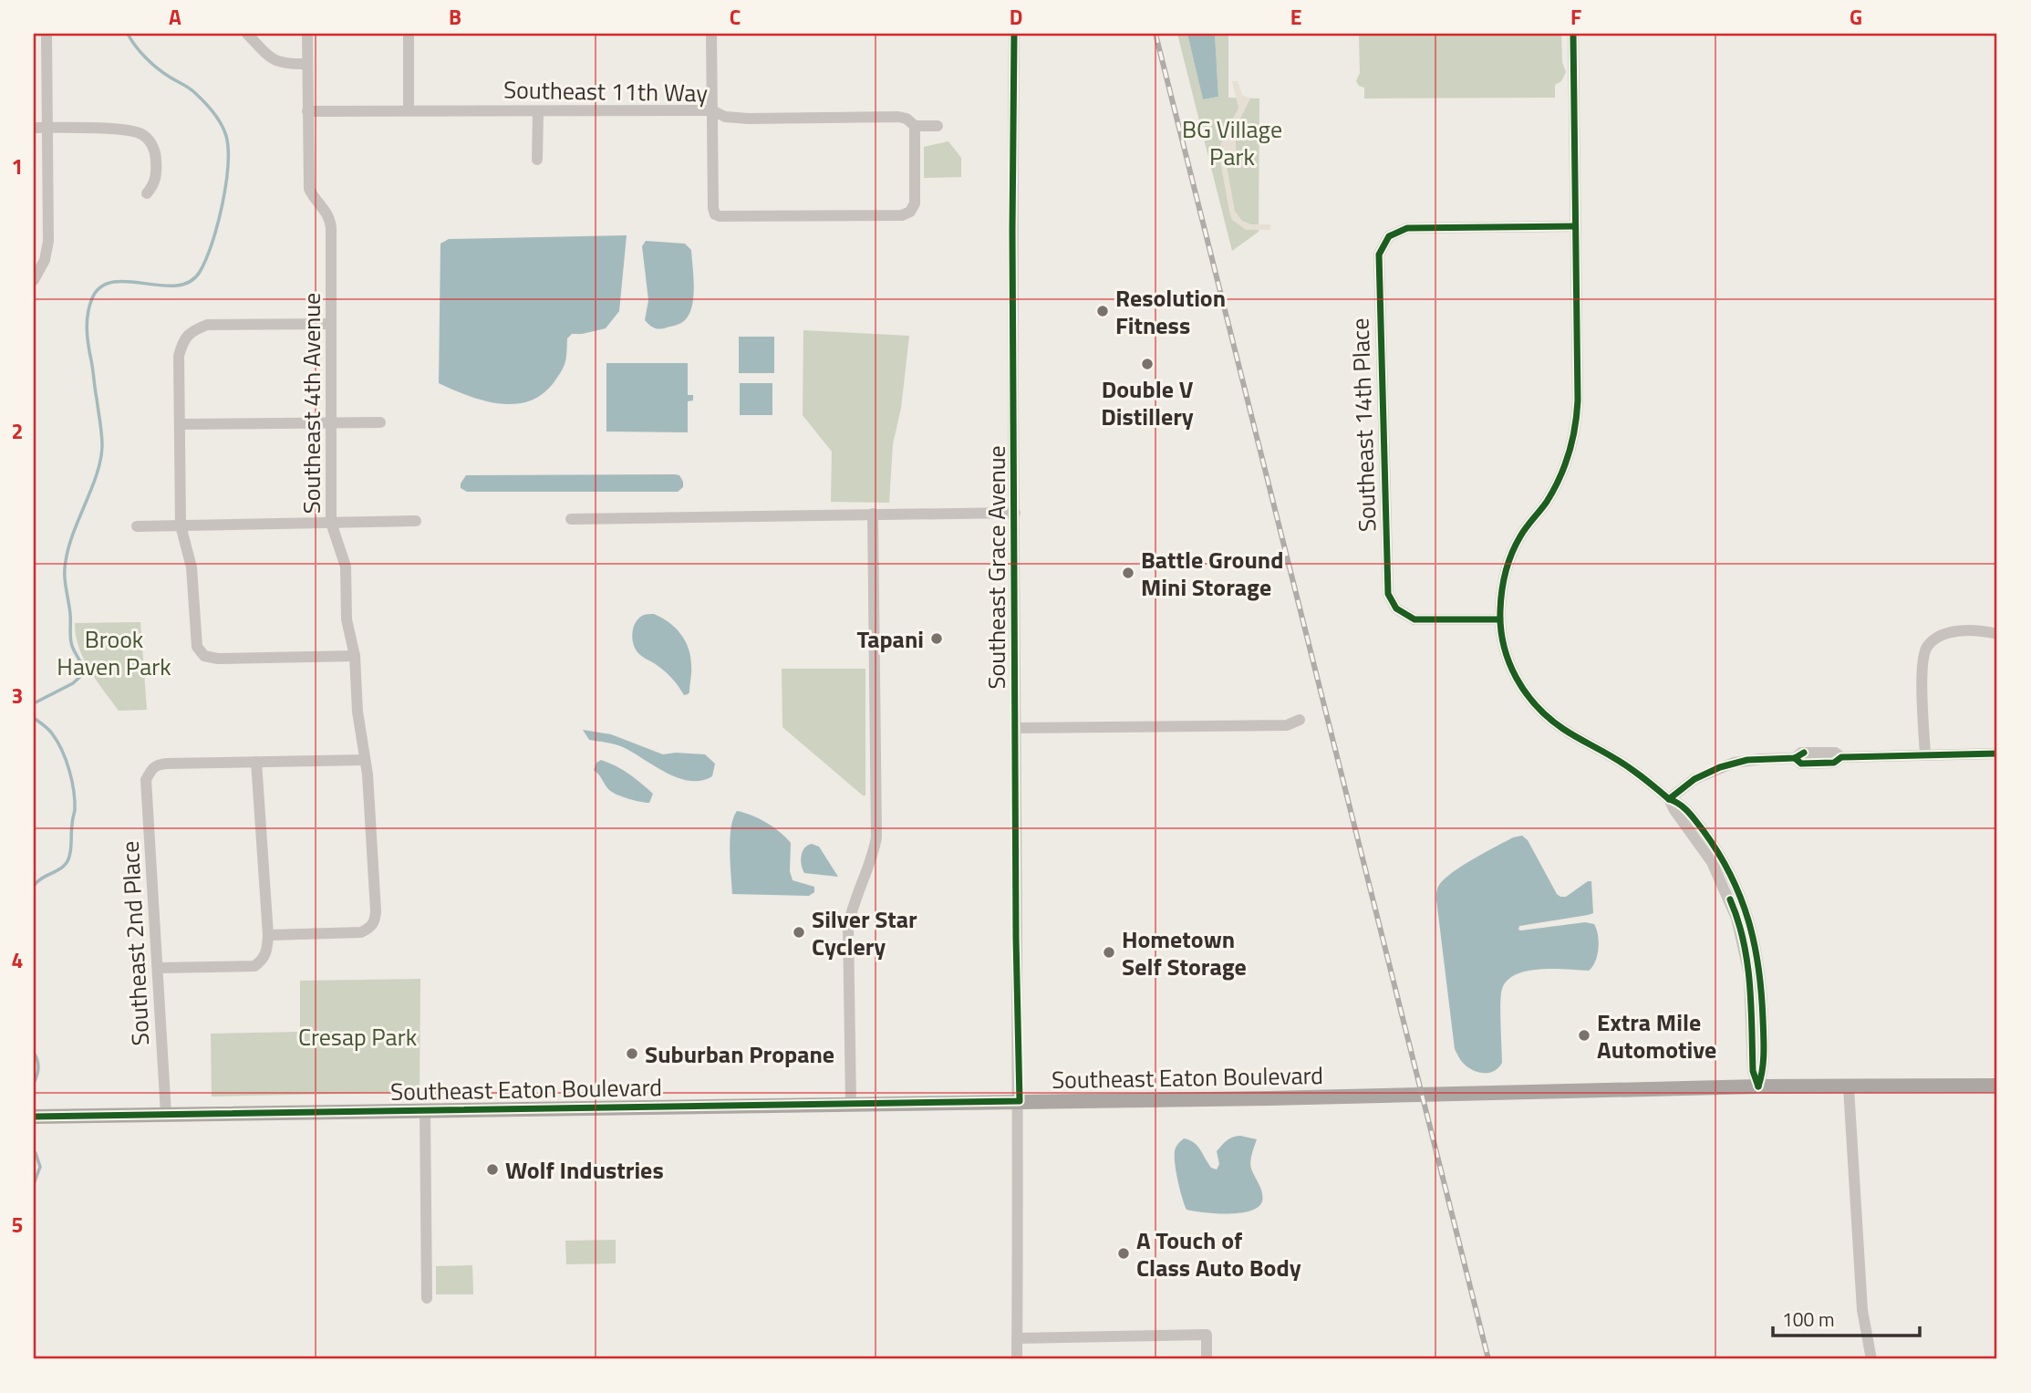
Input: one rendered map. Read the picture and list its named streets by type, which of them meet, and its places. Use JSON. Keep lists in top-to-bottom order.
{
  "streets": {
    "main road": ["Southeast Eaton Boulevard"],
    "street": [
      "Southeast 11th Way",
      "Southeast 4th Avenue",
      "Southeast 14th Place",
      "Southeast Grace Avenue",
      "Southeast 2nd Place"
    ]
  },
  "crossings": [
    ["Southeast 11th Way", "Southeast 4th Avenue"],
    ["Southeast Grace Avenue", "Southeast Eaton Boulevard"],
    ["Southeast 2nd Place", "Southeast Eaton Boulevard"]
  ],
  "parks": ["BG Village Park", "Brook Haven Park", "Cresap Park"],
  "places": [
    "Resolution Fitness",
    "Double V Distillery",
    "Battle Ground Mini Storage",
    "Tapani",
    "Silver Star Cyclery",
    "Hometown Self Storage",
    "Extra Mile Automotive",
    "Suburban Propane",
    "Wolf Industries",
    "A Touch of Class Auto Body"
  ],
  "scale_bar": "100 m",
  "grid": {
    "columns": [
      "A",
      "B",
      "C",
      "D",
      "E",
      "F",
      "G"
    ],
    "rows": [
      "1",
      "2",
      "3",
      "4",
      "5"
    ]
  }
}
